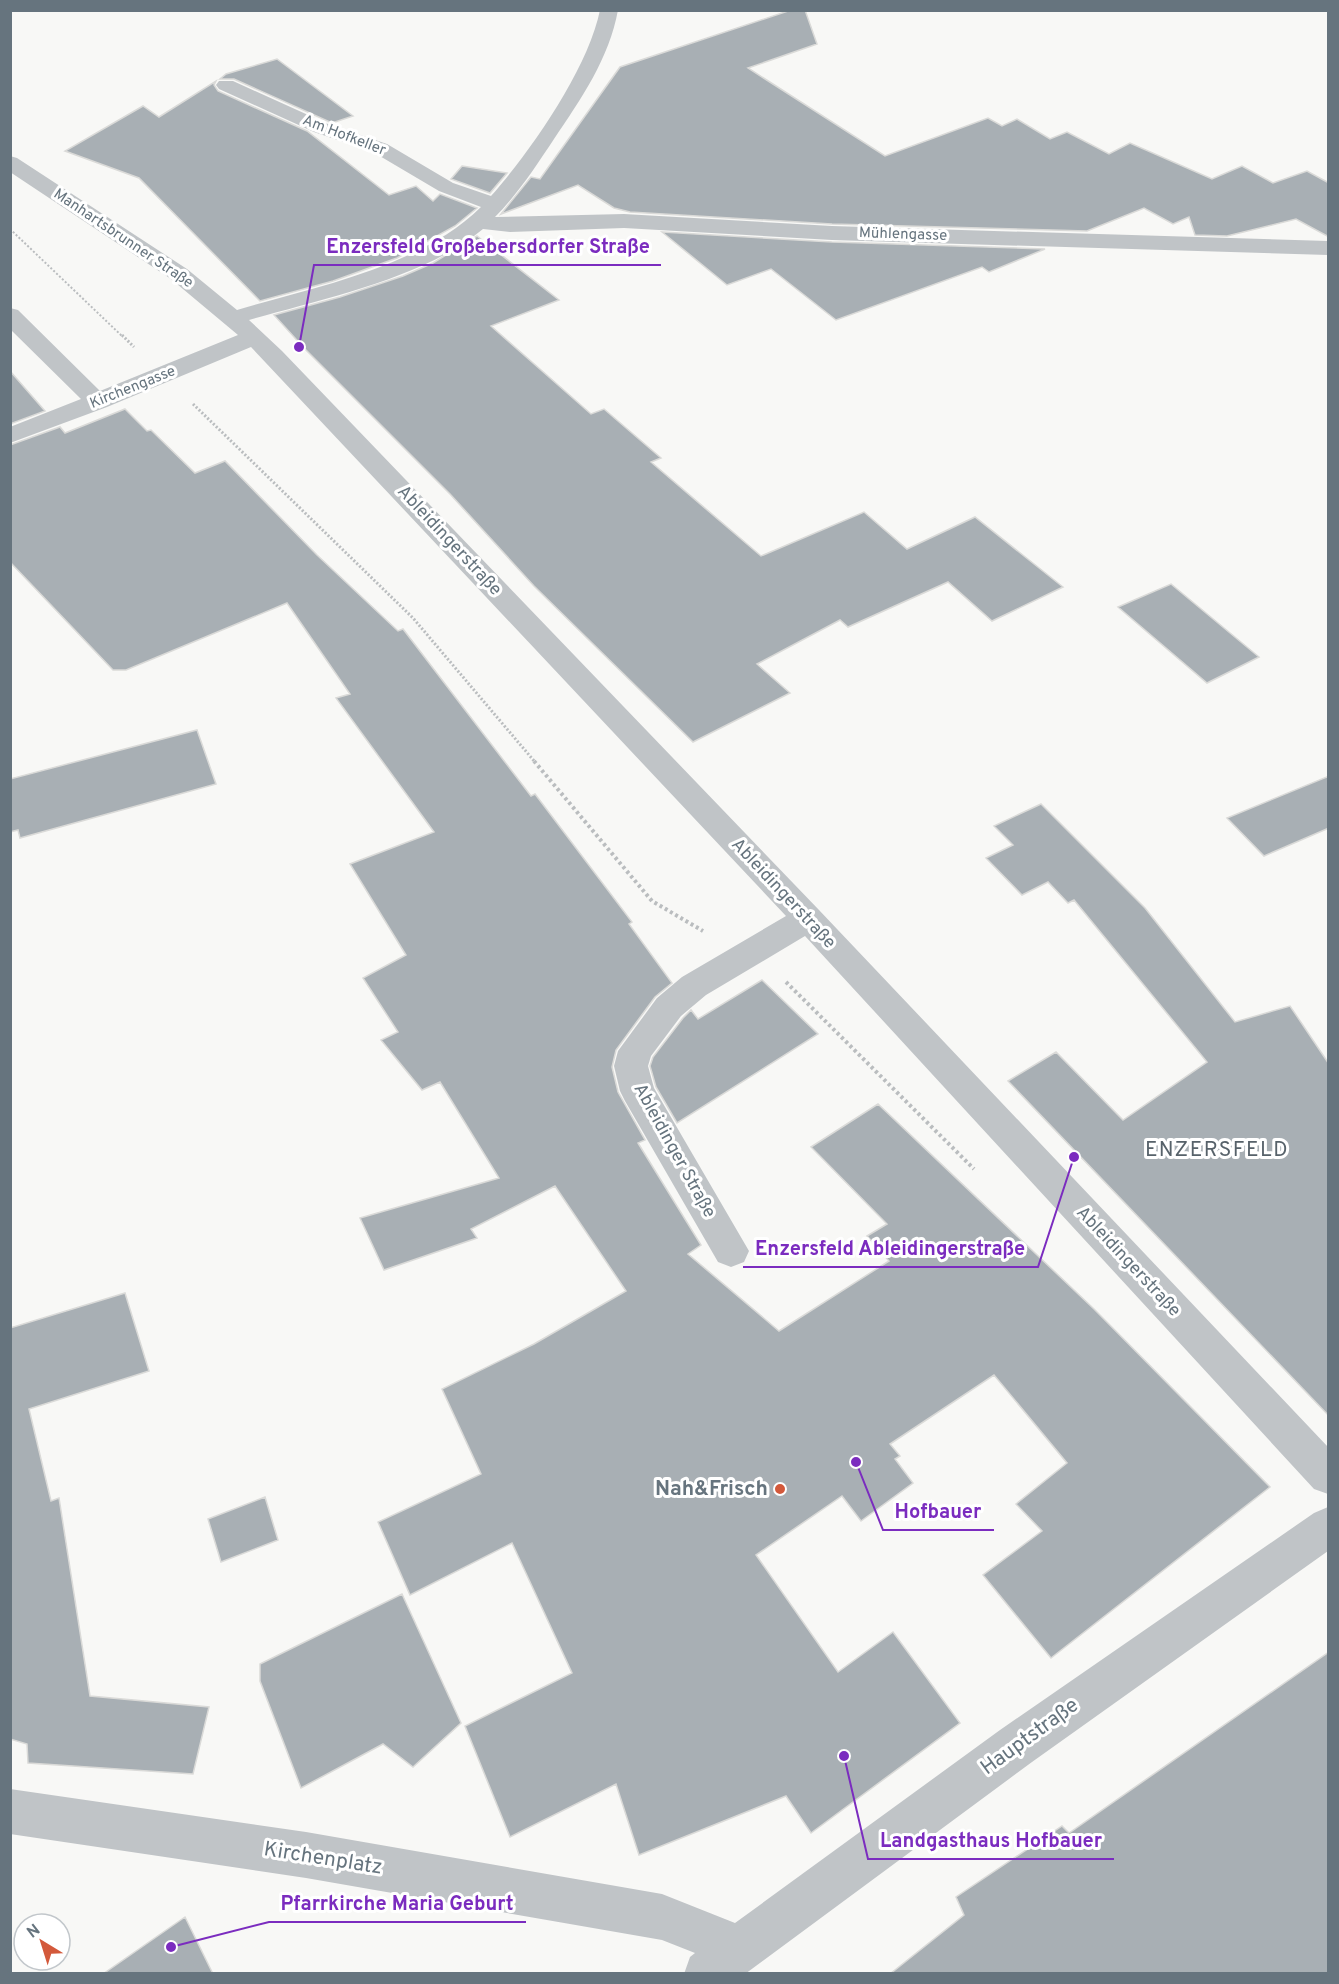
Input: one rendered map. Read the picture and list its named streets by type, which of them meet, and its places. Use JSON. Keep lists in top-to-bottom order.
{
  "streets": {
    "street": [
      "Am Hofkeller",
      "Mühlengasse",
      "Manhartsbrunner Straße",
      "Kirchengasse",
      "Ableidingerstraße",
      "Ableidinger Straße",
      "Hauptstraße",
      "Kirchenplatz"
    ]
  },
  "crossings": [
    ["Am Hofkeller", "Kirchengasse"],
    ["Mühlengasse", "Kirchengasse"],
    ["Manhartsbrunner Straße", "Kirchengasse"],
    ["Manhartsbrunner Straße", "Ableidingerstraße"],
    ["Kirchengasse", "Ableidingerstraße"],
    ["Ableidingerstraße", "Ableidinger Straße"],
    ["Hauptstraße", "Kirchenplatz"]
  ],
  "districts": ["ENZERSFELD"],
  "places": [
    "Enzersfeld Großebersdorfer Straße",
    "Enzersfeld Ableidingerstraße",
    "Hofbauer",
    "Nah&Frisch",
    "Landgasthaus Hofbauer",
    "Pfarrkirche Maria Geburt"
  ],
  "north": "top left"
}
